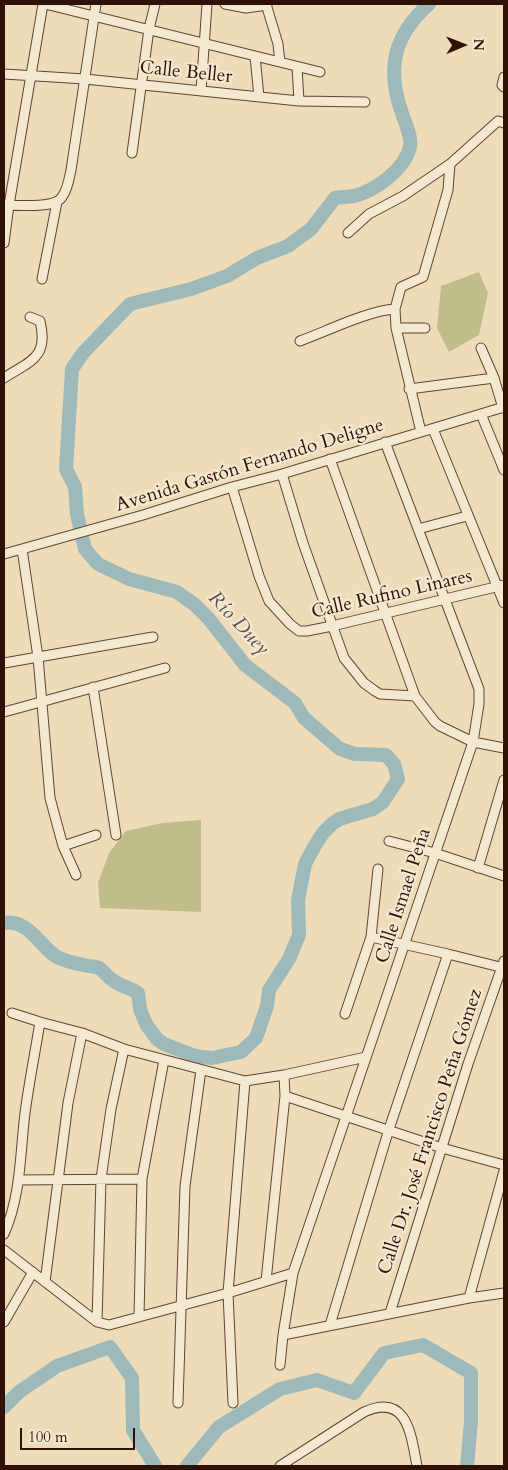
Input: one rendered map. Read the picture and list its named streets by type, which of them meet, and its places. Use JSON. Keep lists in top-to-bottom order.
{
  "streets": {
    "street": [
      "Calle Beller",
      "Avenida Gastón Fernando Deligne",
      "Calle Rufino Linares",
      "Calle Ismael Peña",
      "Calle Dr. José Francisco Peña Gómez"
    ]
  },
  "crossings": [
    ["Avenida Gastón Fernando Deligne", "Calle Rufino Linares"],
    ["Avenida Gastón Fernando Deligne", "Calle Ismael Peña"],
    ["Calle Rufino Linares", "Calle Ismael Peña"]
  ],
  "water": ["Río Duey"],
  "scale_bar": "100 m",
  "north": "right"
}
